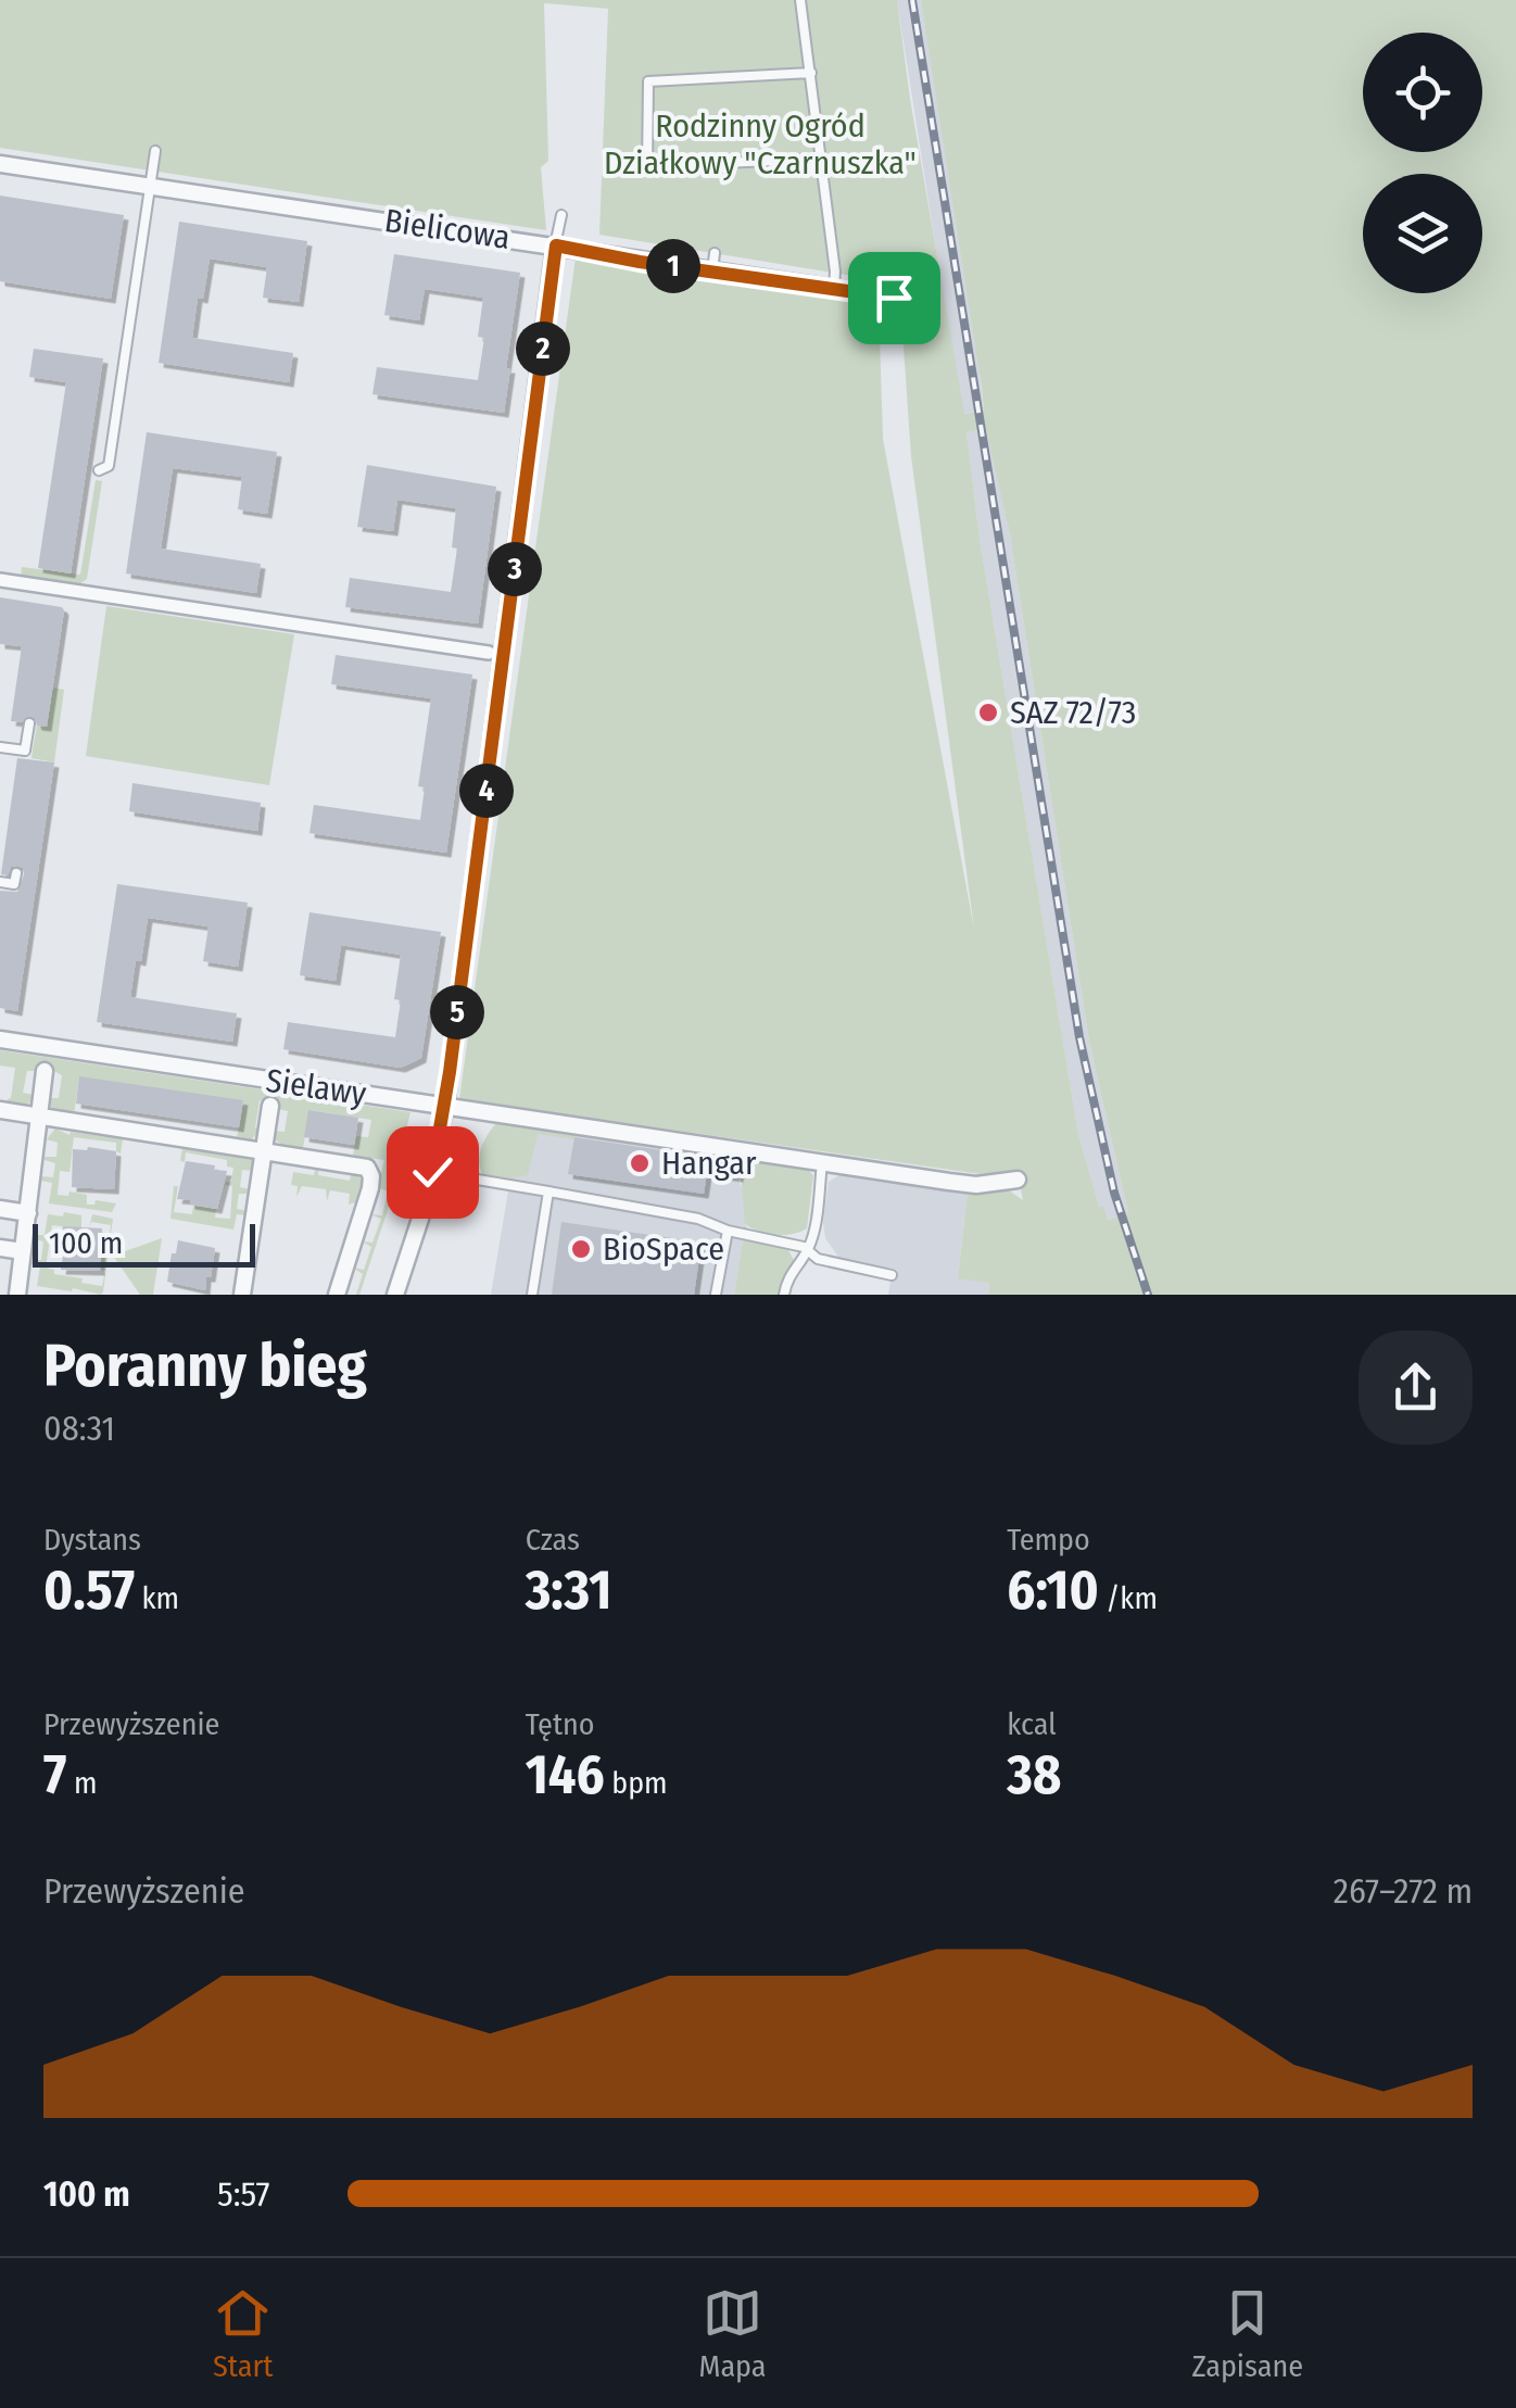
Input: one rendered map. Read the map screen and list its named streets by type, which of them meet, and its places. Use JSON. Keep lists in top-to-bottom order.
{
  "streets": {
    "street": ["Bielicowa", "Sielawy"]
  },
  "parks": ["Rodzinny Ogród Działkowy \"Czarnuszka\""],
  "places": ["SAZ 72/73", "Hangar", "BioSpace"],
  "scale_bar": "100 m",
  "page": {
    "pins": [
      "1",
      "2",
      "3",
      "4",
      "5"
    ],
    "scale": "100 m",
    "heading": ["Poranny bieg", "08:31"],
    "stats": [
      ["Dystans", "0.57 km"],
      ["Czas", "3:31"],
      ["Tempo", "6:10 /km"],
      ["Przewyższenie", "7 m"],
      ["Tętno", "146 bpm"],
      ["kcal", "38"]
    ],
    "chart": ["Przewyższenie", "267–272 m"],
    "list": [
      {
        "name": "100 m",
        "note": "5:57"
      }
    ],
    "tabs": ["Start", "Mapa", "Zapisane"]
  }
}
